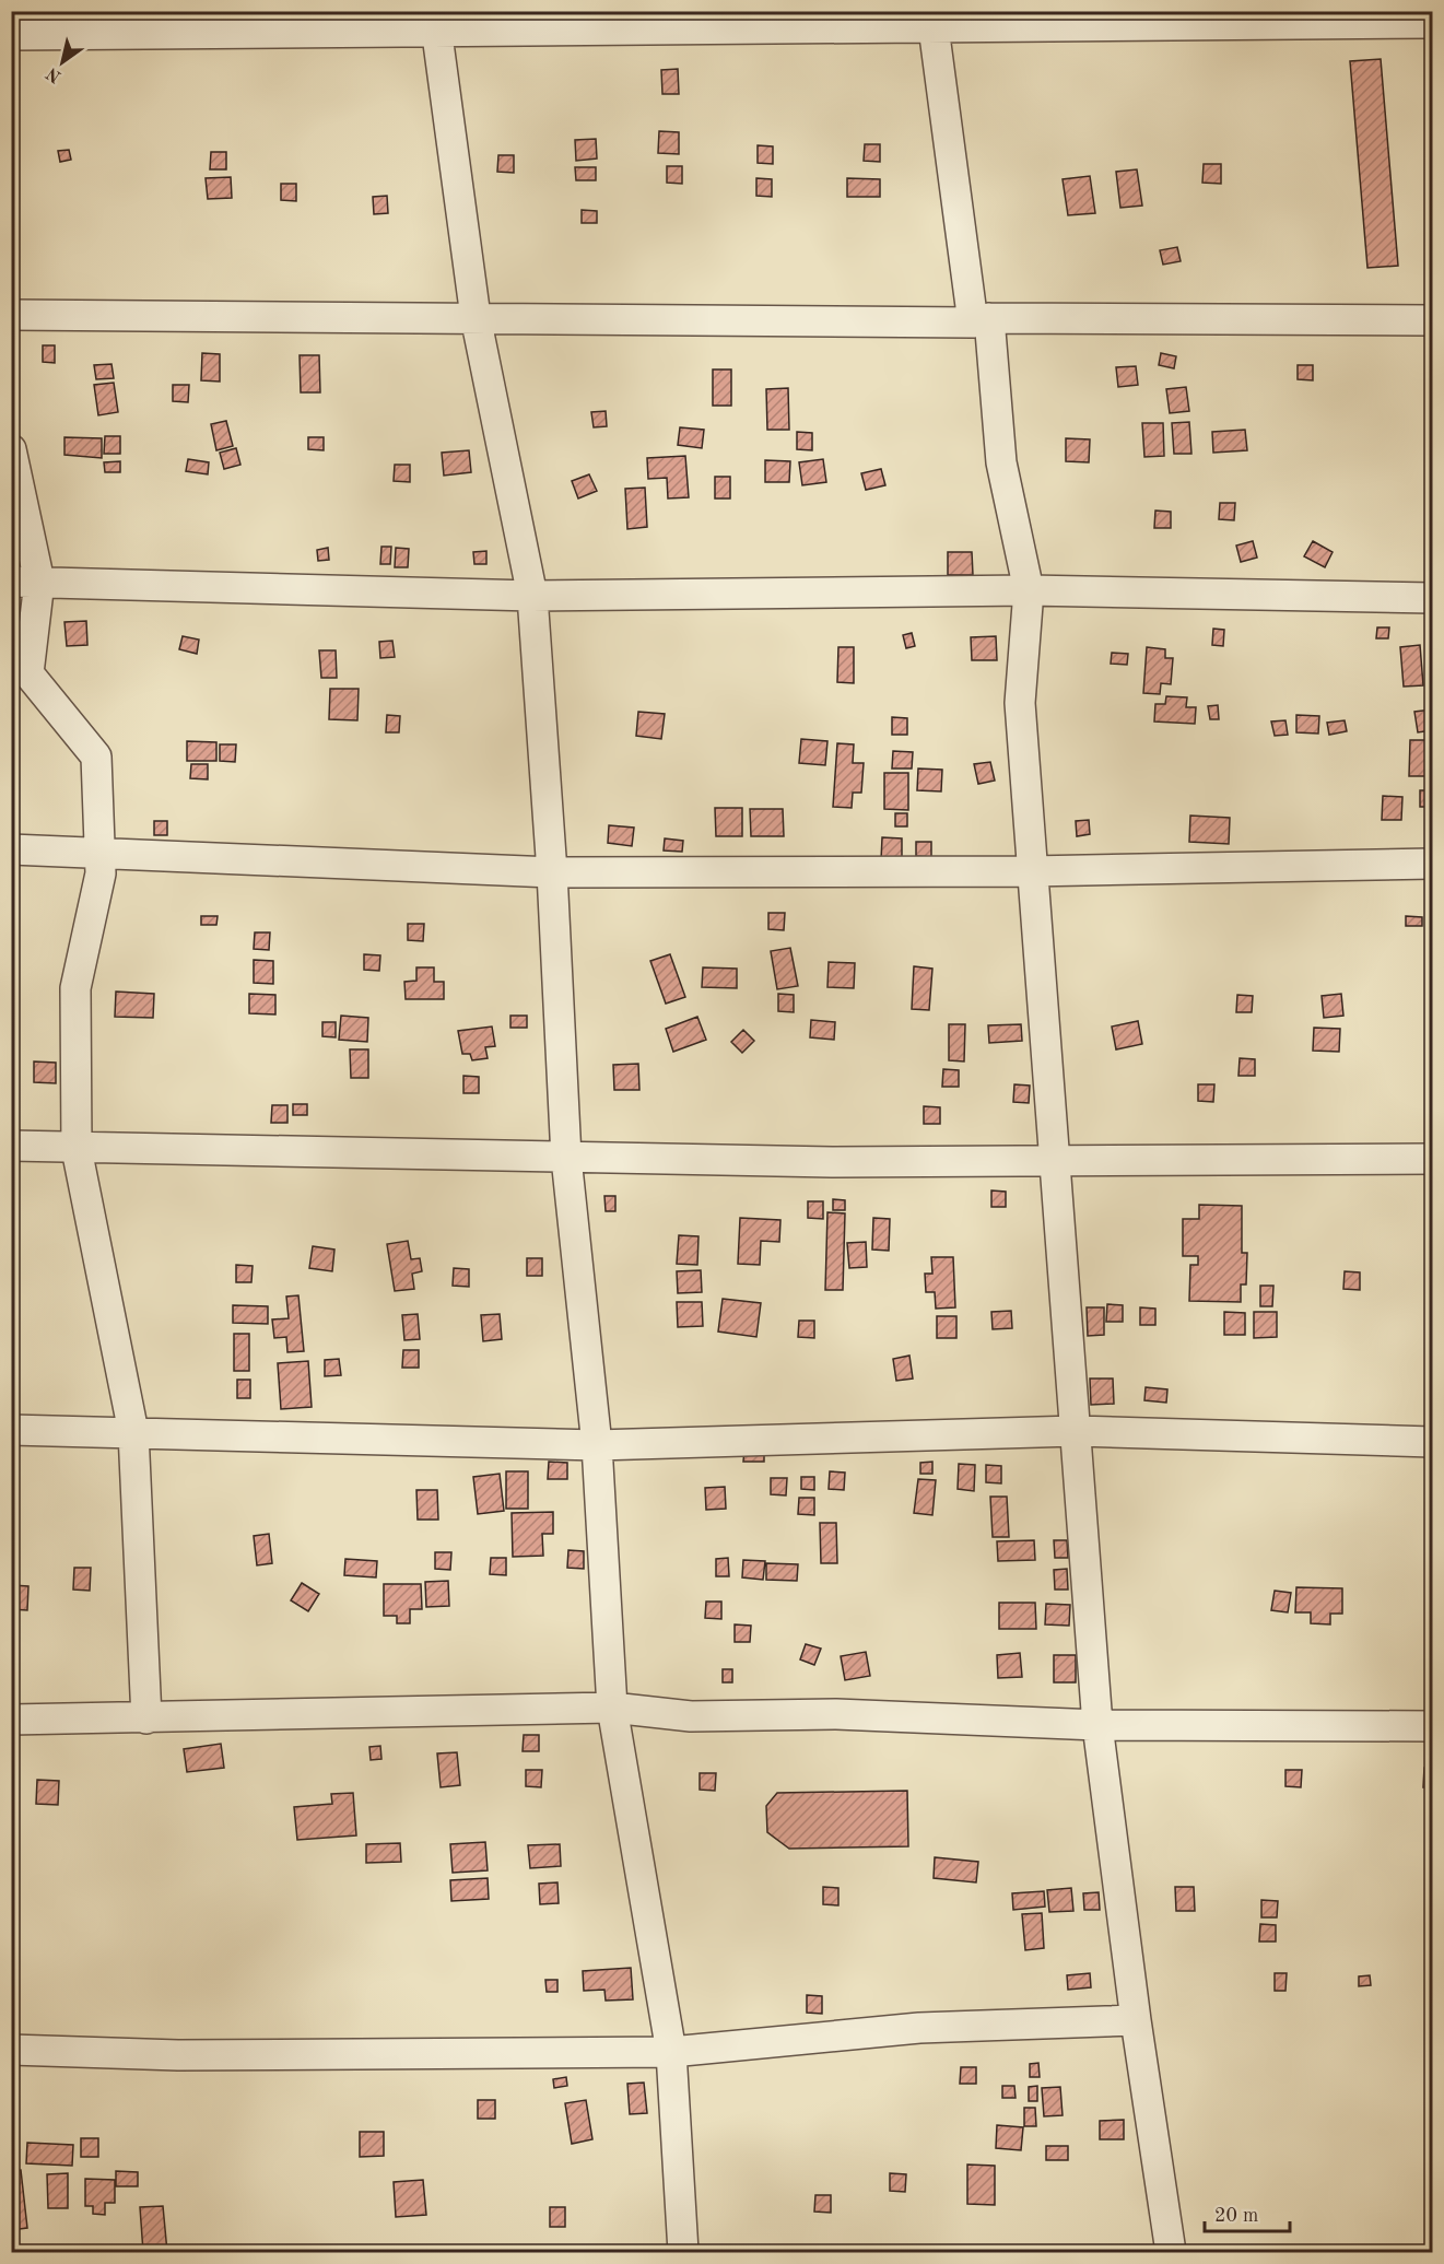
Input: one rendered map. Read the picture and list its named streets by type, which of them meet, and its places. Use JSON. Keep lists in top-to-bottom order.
{
  "scale_bar": "20 m",
  "north": "bottom left"
}
